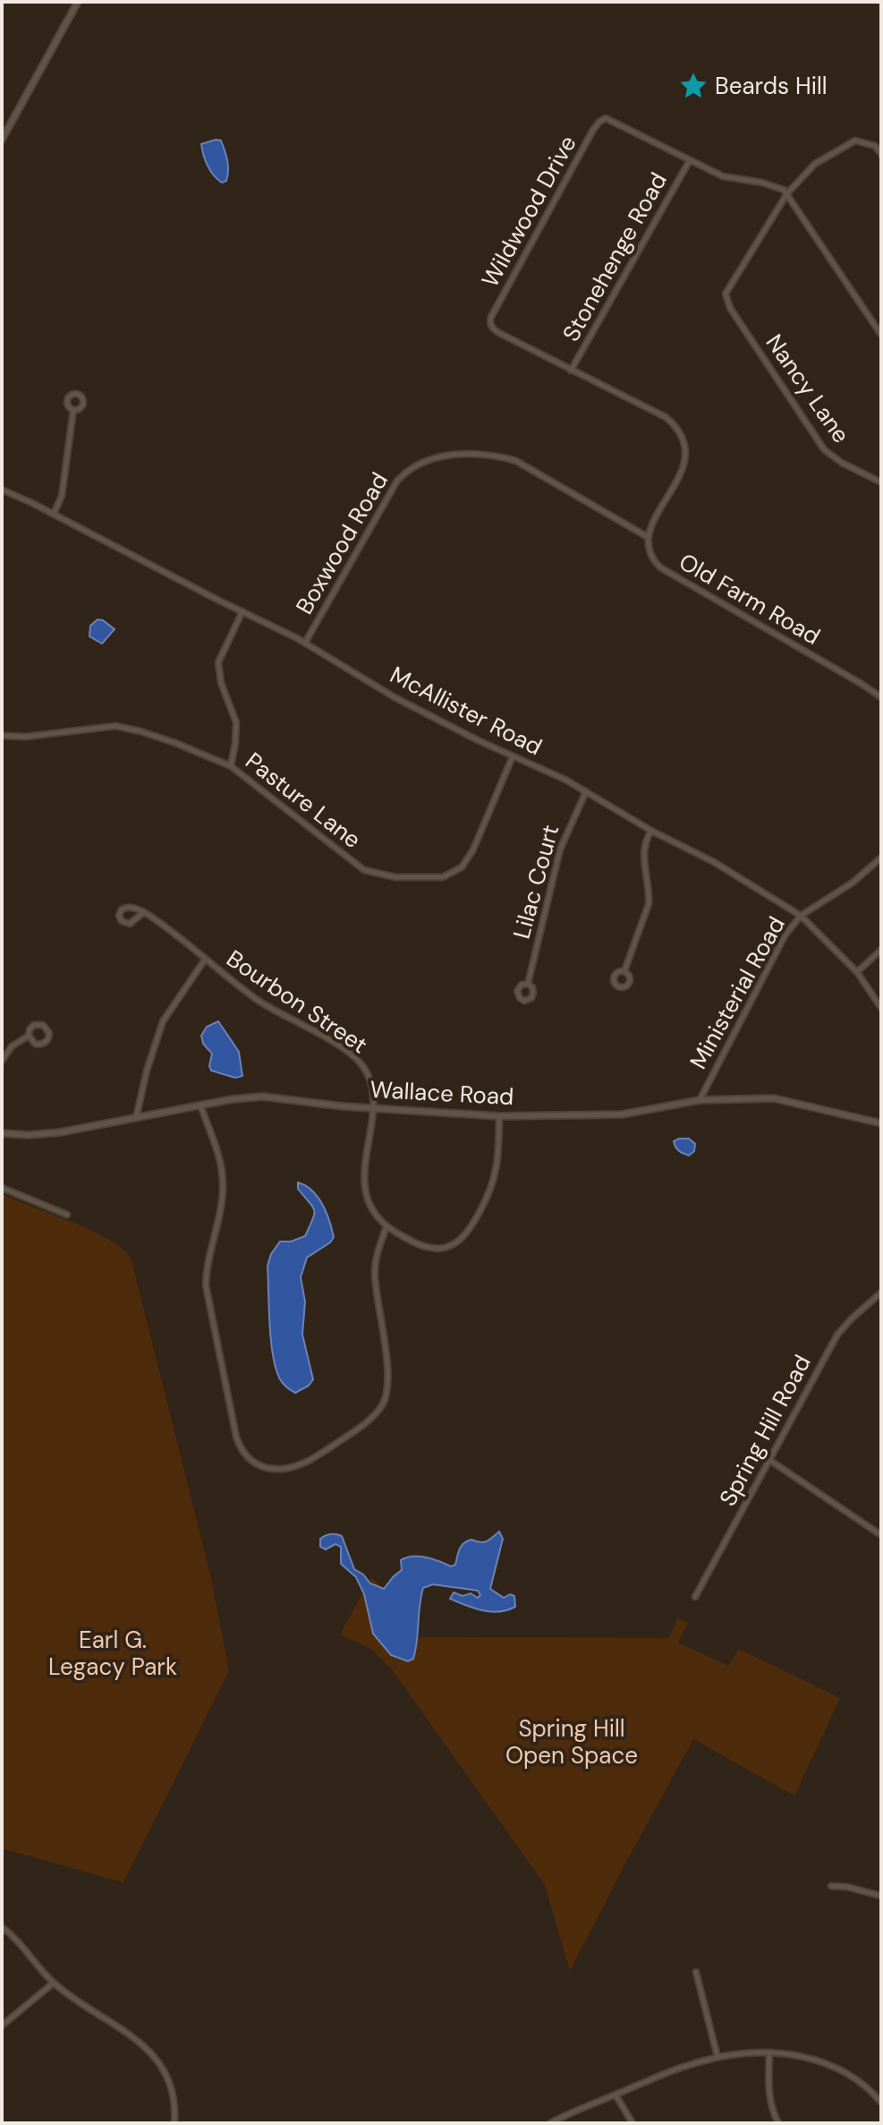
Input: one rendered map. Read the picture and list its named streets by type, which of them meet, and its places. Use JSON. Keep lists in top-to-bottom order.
{
  "streets": {
    "street": [
      "Wildwood Drive",
      "Stonehenge Road",
      "Nancy Lane",
      "Boxwood Road",
      "Old Farm Road",
      "McAllister Road",
      "Pasture Lane",
      "Lilac Court",
      "Ministerial Road",
      "Bourbon Street",
      "Wallace Road",
      "Spring Hill Road"
    ]
  },
  "crossings": [
    ["Wildwood Drive", "Stonehenge Road"],
    ["Boxwood Road", "Old Farm Road"],
    ["Boxwood Road", "McAllister Road"],
    ["McAllister Road", "Pasture Lane"],
    ["McAllister Road", "Lilac Court"],
    ["McAllister Road", "Ministerial Road"],
    ["Ministerial Road", "Wallace Road"],
    ["Bourbon Street", "Wallace Road"]
  ],
  "parks": ["Earl G. Legacy Park", "Spring Hill Open Space"],
  "places": {
    "place": ["Beards Hill"]
  }
}
